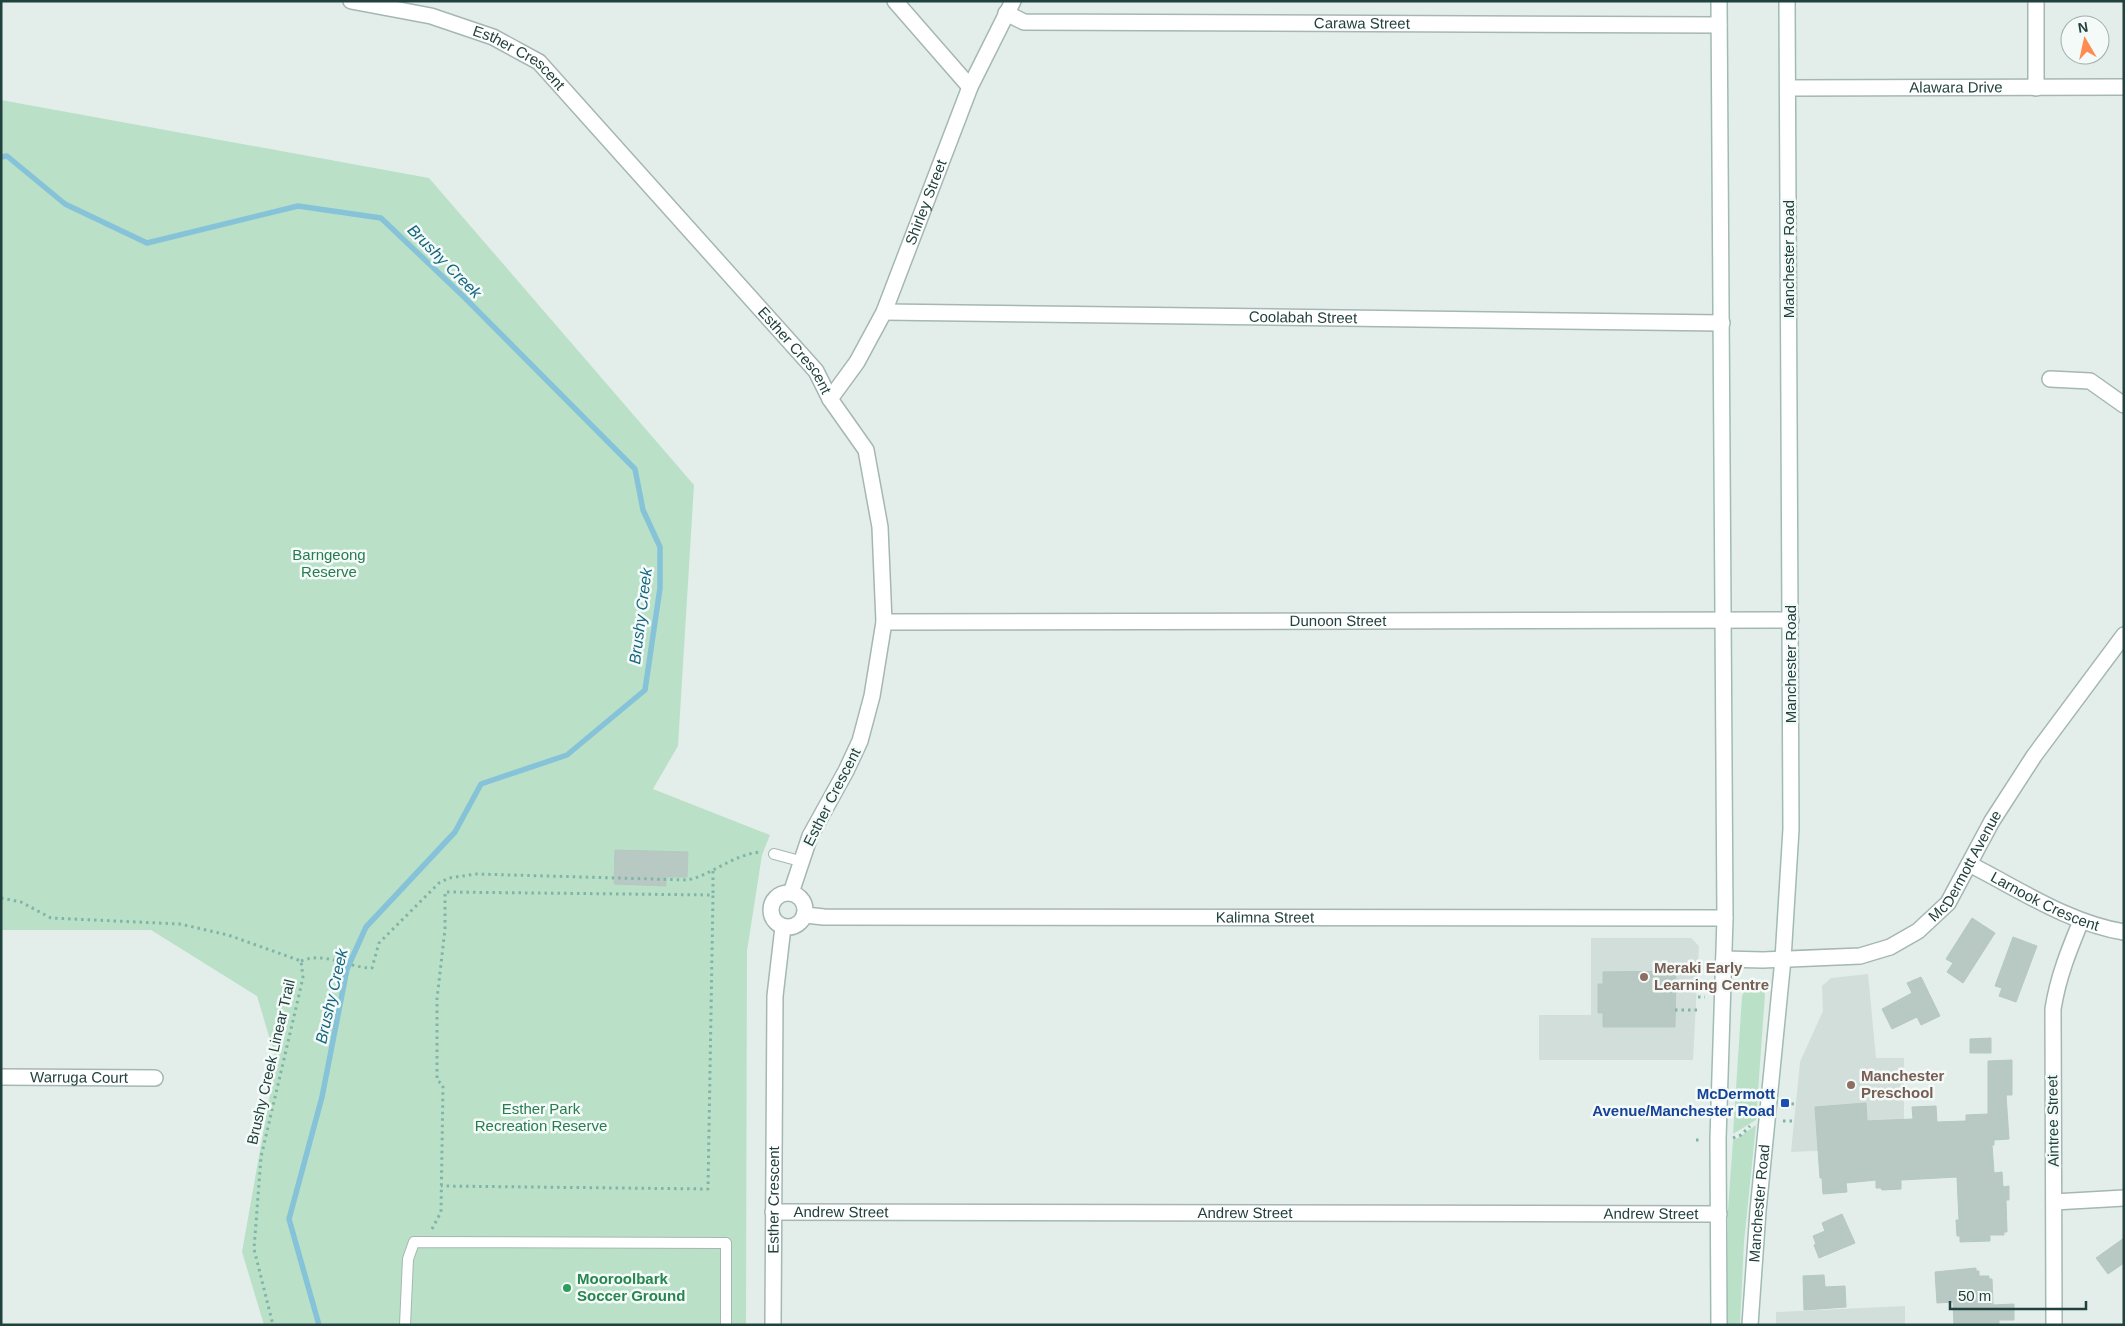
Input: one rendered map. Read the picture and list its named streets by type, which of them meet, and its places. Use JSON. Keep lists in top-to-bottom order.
{
  "streets": {
    "street": [
      "Carawa Street",
      "Esther Crescent",
      "Alawara Drive",
      "Shirley Street",
      "Manchester Road",
      "Coolabah Street",
      "Dunoon Street",
      "McDermott Avenue",
      "Larnook Crescent",
      "Kalimna Street",
      "Warruga Court",
      "Aintree Street",
      "Andrew Street"
    ],
    "path": ["Brushy Creek Linear Trail"]
  },
  "crossings": [
    ["Carawa Street", "Shirley Street"],
    ["Esther Crescent", "Shirley Street"],
    ["Esther Crescent", "Dunoon Street"],
    ["Esther Crescent", "Kalimna Street"],
    ["Esther Crescent", "Andrew Street"],
    ["Alawara Drive", "Manchester Road"],
    ["Shirley Street", "Coolabah Street"],
    ["Manchester Road", "Dunoon Street"],
    ["Manchester Road", "McDermott Avenue"],
    ["McDermott Avenue", "Larnook Crescent"],
    ["Larnook Crescent", "Aintree Street"]
  ],
  "water": ["Brushy Creek"],
  "parks": ["Barngeong Reserve", "Esther Park Recreation Reserve"],
  "places": {
    "other": ["Meraki Early Learning Centre", "Manchester Preschool", "Mooroolbark Soccer Ground"],
    "transit": ["McDermott Avenue/Manchester Road"]
  },
  "scale_bar": "50 m",
  "north": "top"
}
